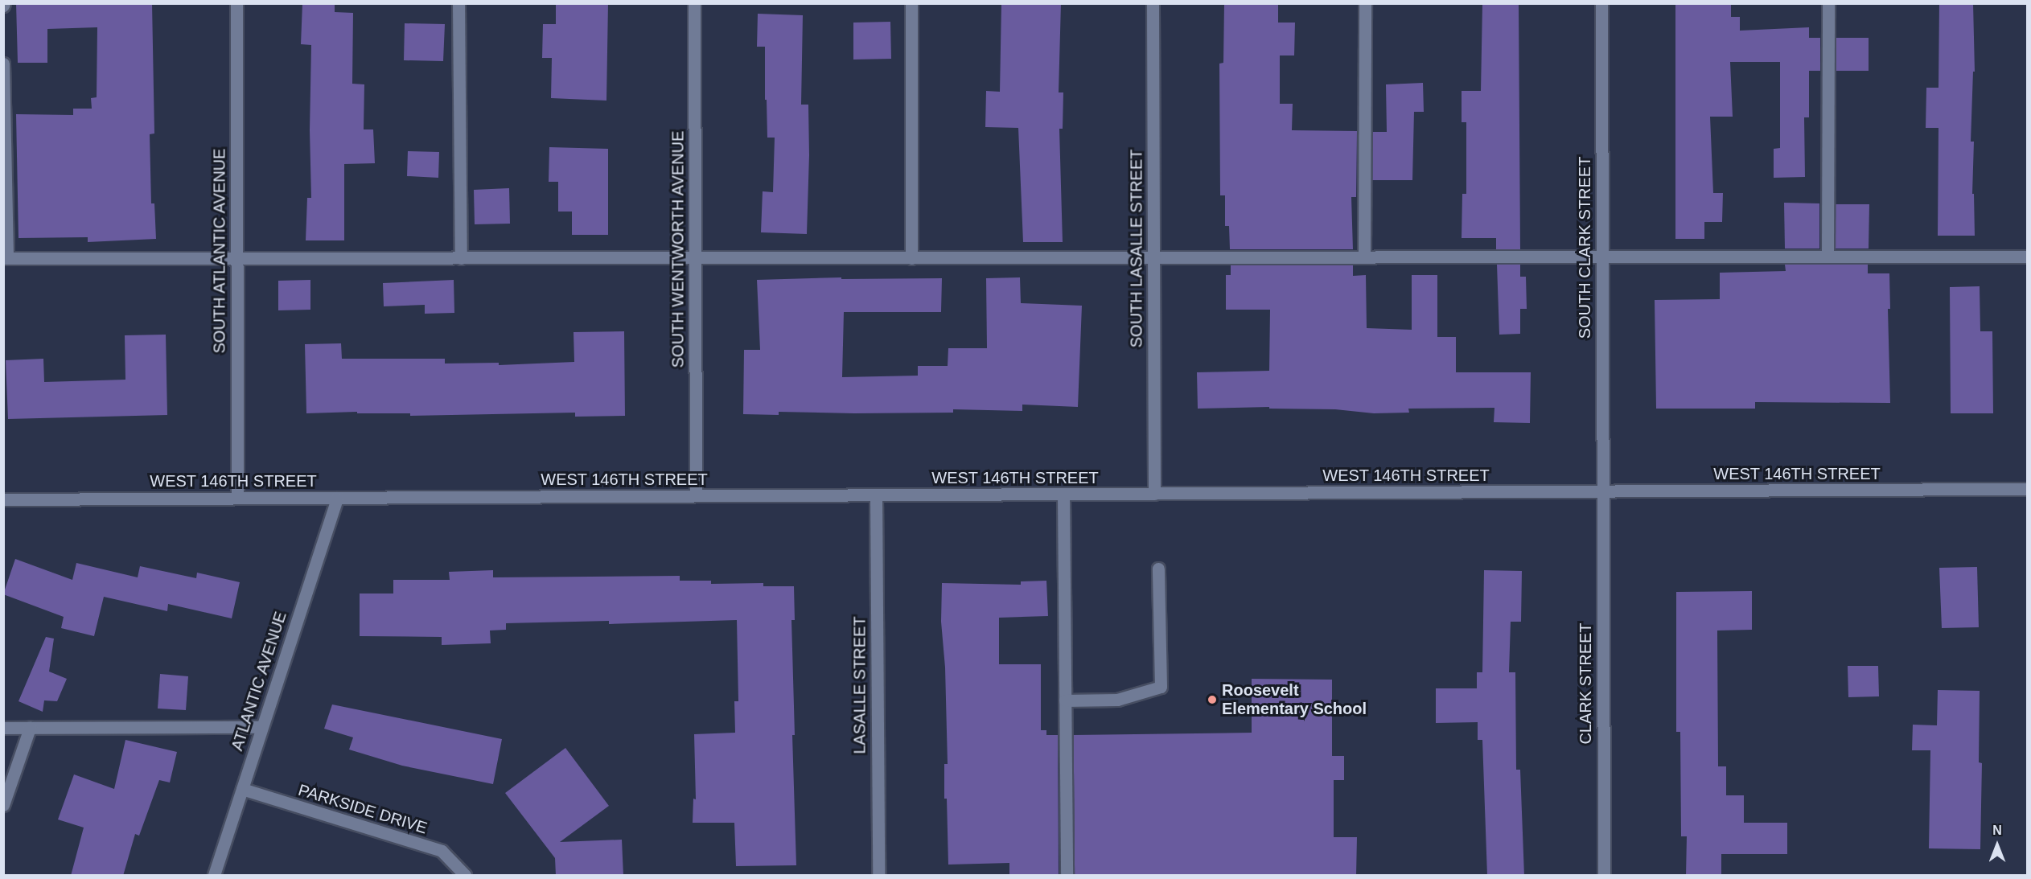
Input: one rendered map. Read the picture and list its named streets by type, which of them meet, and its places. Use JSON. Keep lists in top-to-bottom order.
{
  "streets": {
    "street": [
      "SOUTH CLARK STREET",
      "SOUTH LASALLE STREET",
      "SOUTH WENTWORTH AVENUE",
      "SOUTH ATLANTIC AVENUE",
      "WEST 146TH STREET",
      "ATLANTIC AVENUE",
      "CLARK STREET",
      "LASALLE STREET",
      "PARKSIDE DRIVE"
    ]
  },
  "crossings": [
    ["SOUTH CLARK STREET", "WEST 146TH STREET"],
    ["SOUTH CLARK STREET", "CLARK STREET"],
    ["SOUTH LASALLE STREET", "WEST 146TH STREET"],
    ["SOUTH WENTWORTH AVENUE", "WEST 146TH STREET"],
    ["SOUTH ATLANTIC AVENUE", "WEST 146TH STREET"],
    ["WEST 146TH STREET", "ATLANTIC AVENUE"],
    ["WEST 146TH STREET", "CLARK STREET"],
    ["WEST 146TH STREET", "LASALLE STREET"],
    ["ATLANTIC AVENUE", "PARKSIDE DRIVE"]
  ],
  "places": ["Roosevelt Elementary School"],
  "north": "top"
}
